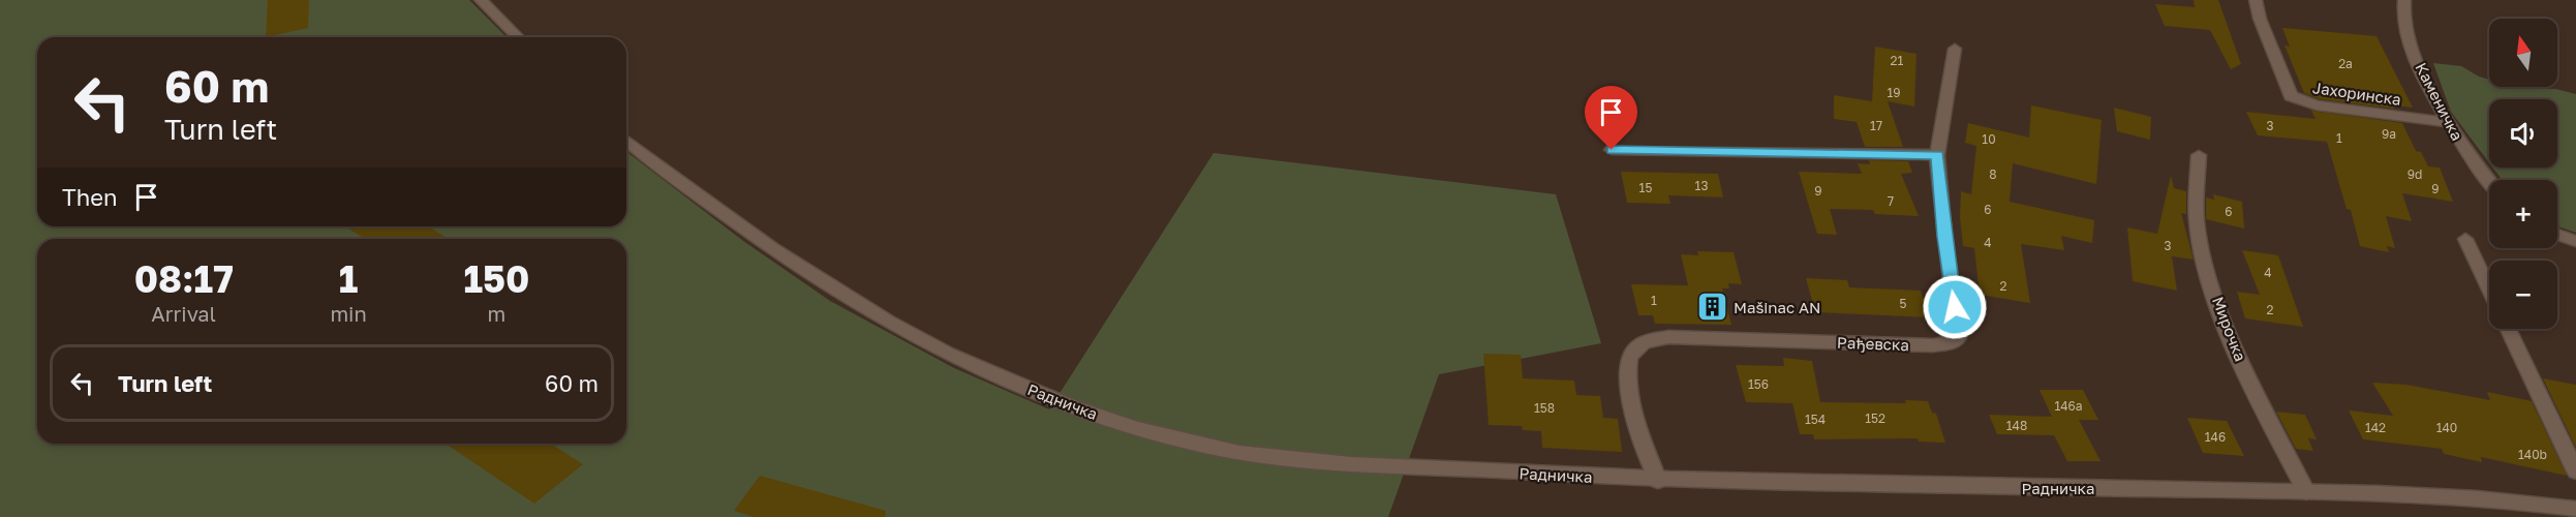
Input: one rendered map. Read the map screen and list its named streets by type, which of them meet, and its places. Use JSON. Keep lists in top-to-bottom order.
{
  "streets": {
    "street": [
      "Јахоринска",
      "Каменичка",
      "Мирочка",
      "Рађевска",
      "Радничка"
    ]
  },
  "crossings": [
    ["Јахоринска", "Каменичка"],
    ["Мирочка", "Радничка"],
    ["Рађевска", "Радничка"]
  ],
  "places": {
    "building": ["Mašinac AN"]
  },
  "house_numbers": [
    "21",
    "2a",
    "19",
    "17",
    "3",
    "9a",
    "1",
    "10",
    "8",
    "9d",
    "13",
    "15",
    "9",
    "9",
    "7",
    "6",
    "6",
    "4",
    "3",
    "4",
    "2",
    "1",
    "5",
    "2",
    "156",
    "146a",
    "158",
    "152",
    "154",
    "148",
    "142",
    "140",
    "146",
    "140b"
  ],
  "north": "top",
  "page": {
    "map_buttons": ["+", "−"],
    "turn": ["60 m", "Turn left"],
    "then": "Then",
    "eta": [
      "08:17",
      "Arrival",
      "1",
      "min",
      "150",
      "m"
    ],
    "list": [
      {
        "name": "Turn left",
        "value": "60 m"
      }
    ]
  }
}
